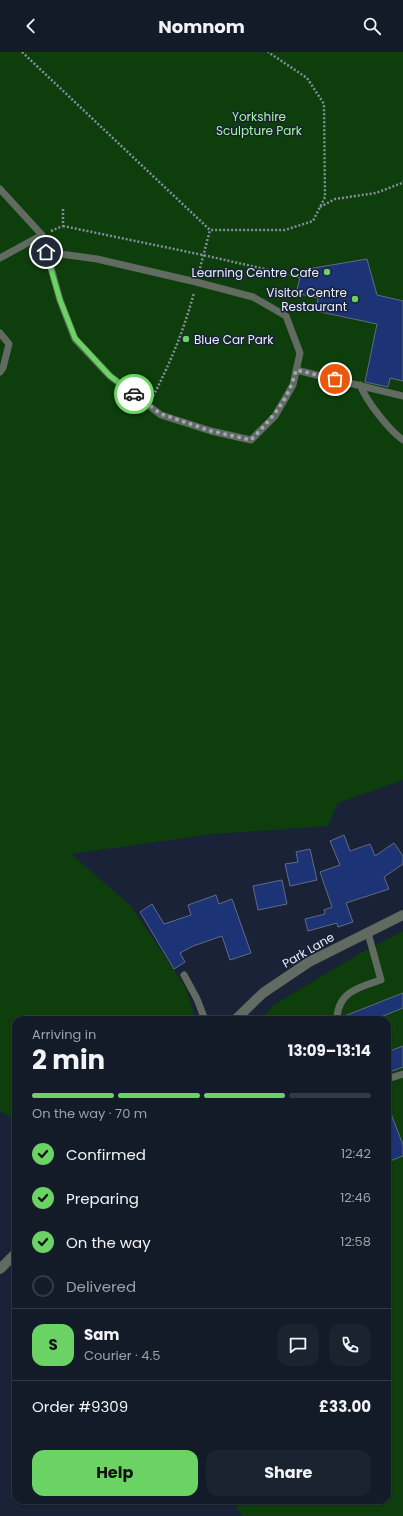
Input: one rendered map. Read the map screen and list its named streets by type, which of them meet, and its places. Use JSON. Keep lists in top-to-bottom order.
{
  "streets": {
    "street": ["Park Lane"]
  },
  "parks": ["Yorkshire Sculpture Park"],
  "places": ["Learning Centre Cafe", "Visitor Centre Restaurant", "Blue Car Park"],
  "page": {
    "header": "Nomnom",
    "heading": ["2 min", "Arriving in", "13:09–13:14"],
    "panel": [
      "Sam",
      "Courier · 4.5",
      "Order #9309",
      "£33.00"
    ],
    "bar": "On the way · 70 m",
    "list": [
      ["Confirmed", "12:42"],
      ["Preparing", "12:46"],
      ["On the way", "12:58"],
      "Delivered"
    ],
    "round": "S",
    "buttons": ["Help", "Share"]
  }
}
